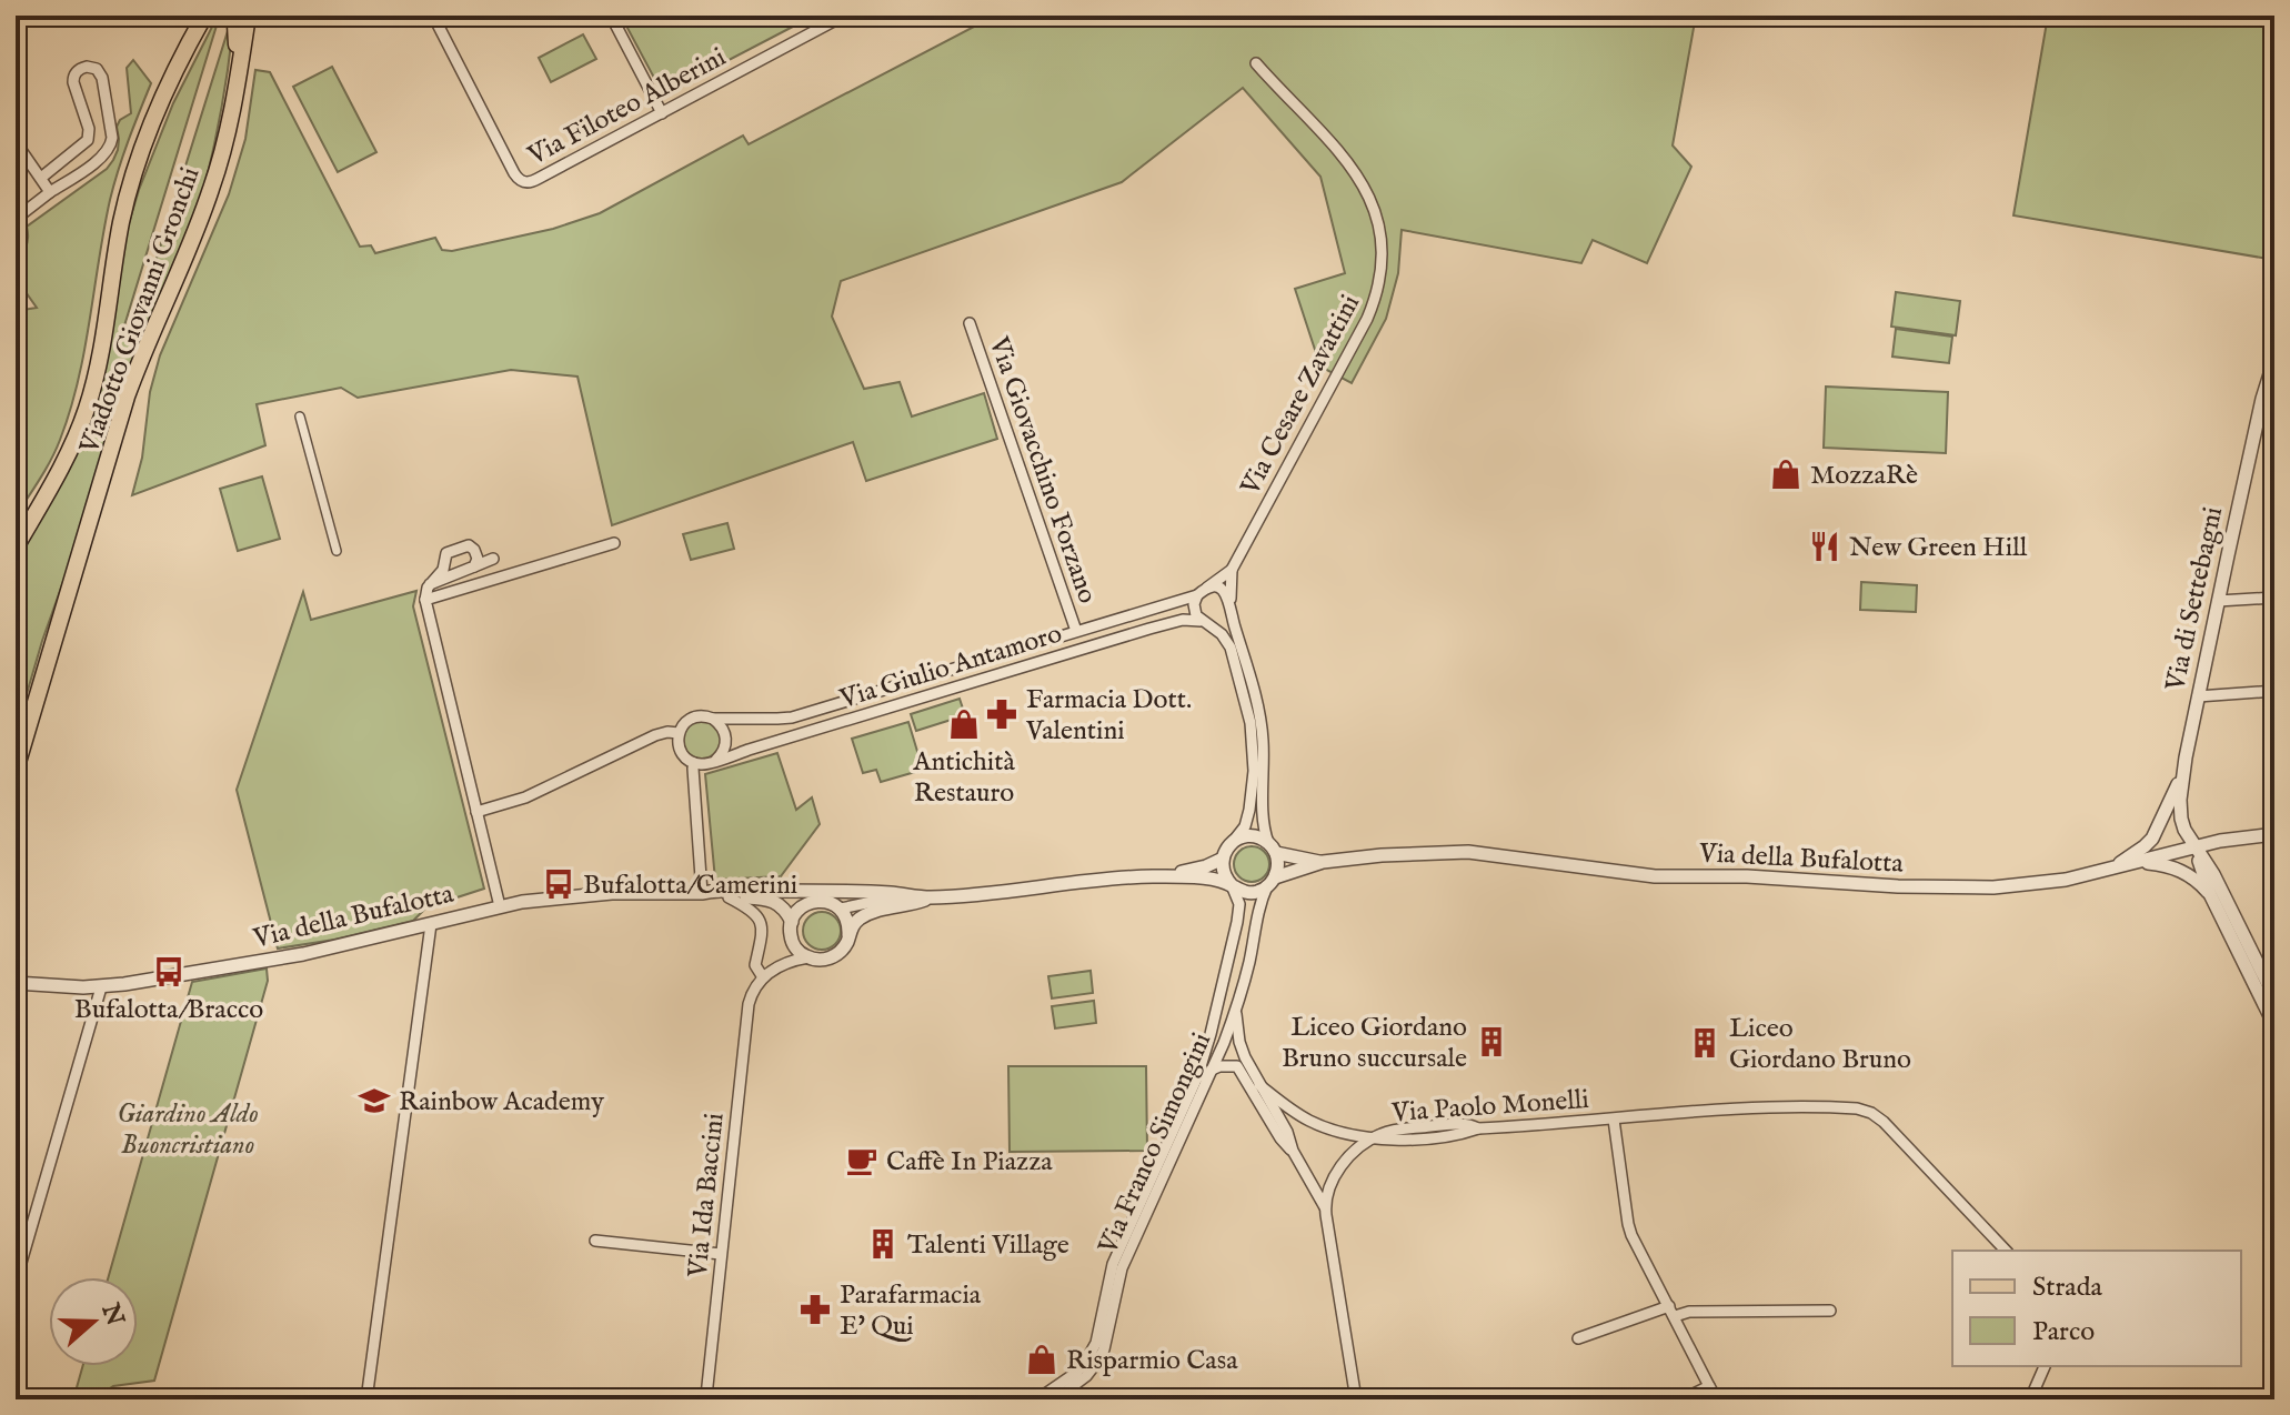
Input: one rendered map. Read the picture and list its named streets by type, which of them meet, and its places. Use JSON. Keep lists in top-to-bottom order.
{
  "streets": {
    "main road": ["Viadotto Giovanni Gronchi"],
    "street": [
      "Via Filoteo Alberini",
      "Via Cesare Zavattini",
      "Via Giovacchino Forzano",
      "Via di Settebagni",
      "Via Giulio Antamoro",
      "Via della Bufalotta",
      "Via Paolo Monelli",
      "Via Franco Simongini",
      "Via Ida Baccini"
    ]
  },
  "crossings": [
    ["Via Cesare Zavattini", "Via Giulio Antamoro"],
    ["Via Cesare Zavattini", "Via della Bufalotta"],
    ["Via Cesare Zavattini", "Via Franco Simongini"],
    ["Via Giovacchino Forzano", "Via Giulio Antamoro"],
    ["Via di Settebagni", "Via della Bufalotta"],
    ["Via della Bufalotta", "Via Franco Simongini"]
  ],
  "parks": ["Giardino Aldo Buoncristiano"],
  "places": {
    "shop": ["MozzaRè", "Antichità Restauro", "Risparmio Casa"],
    "restaurant": ["New Green Hill"],
    "pharmacy": ["Farmacia Dott. Valentini", "Parafarmacia E' Qui"],
    "bus stop": ["Bufalotta/Camerini", "Bufalotta/Bracco"],
    "building": ["Liceo Giordano Bruno succursale", "Liceo Giordano Bruno", "Talenti Village"],
    "school or university": ["Rainbow Academy"],
    "cafe": ["Caffè In Piazza"]
  },
  "legend": ["Strada", "Parco"],
  "north": "right"
}
